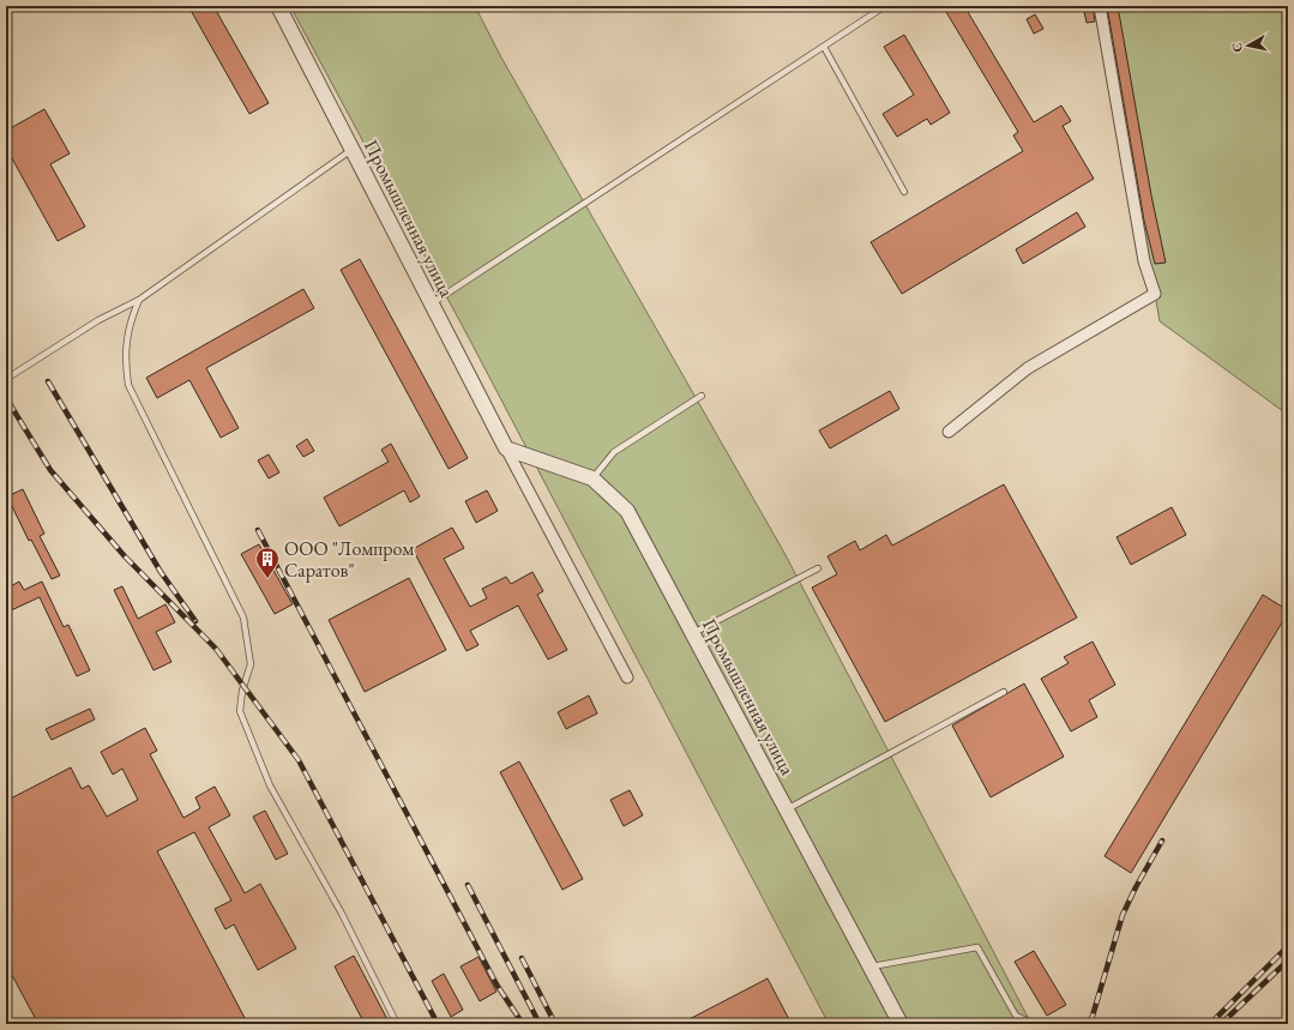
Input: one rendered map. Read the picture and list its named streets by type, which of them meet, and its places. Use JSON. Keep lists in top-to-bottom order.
{
  "streets": {
    "street": ["Промышленная улица"]
  },
  "places": {
    "building": ["ООО \"Ломпром Саратов\""]
  },
  "north": "left"
}
